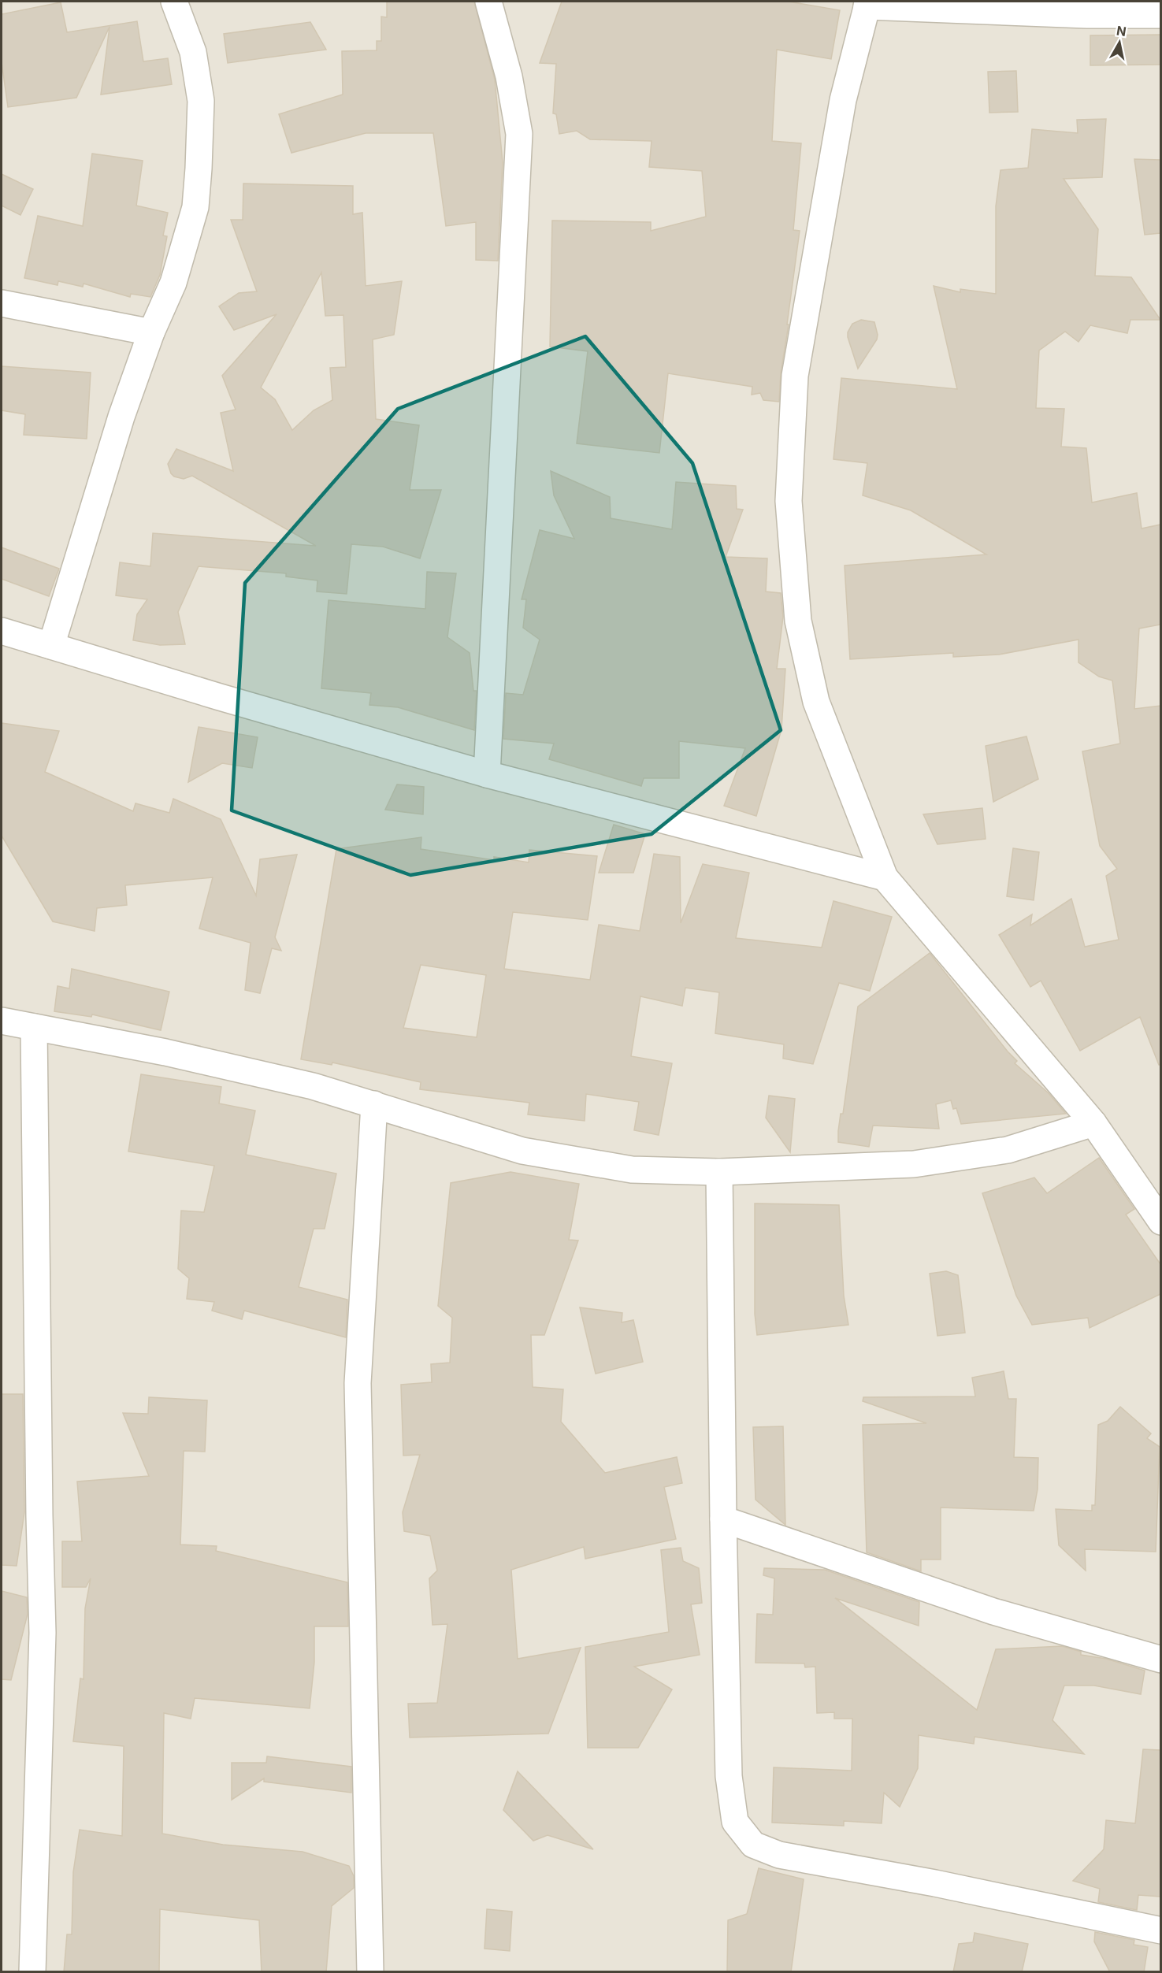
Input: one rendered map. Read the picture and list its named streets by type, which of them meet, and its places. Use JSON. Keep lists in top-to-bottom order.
{
  "north": "top"
}
